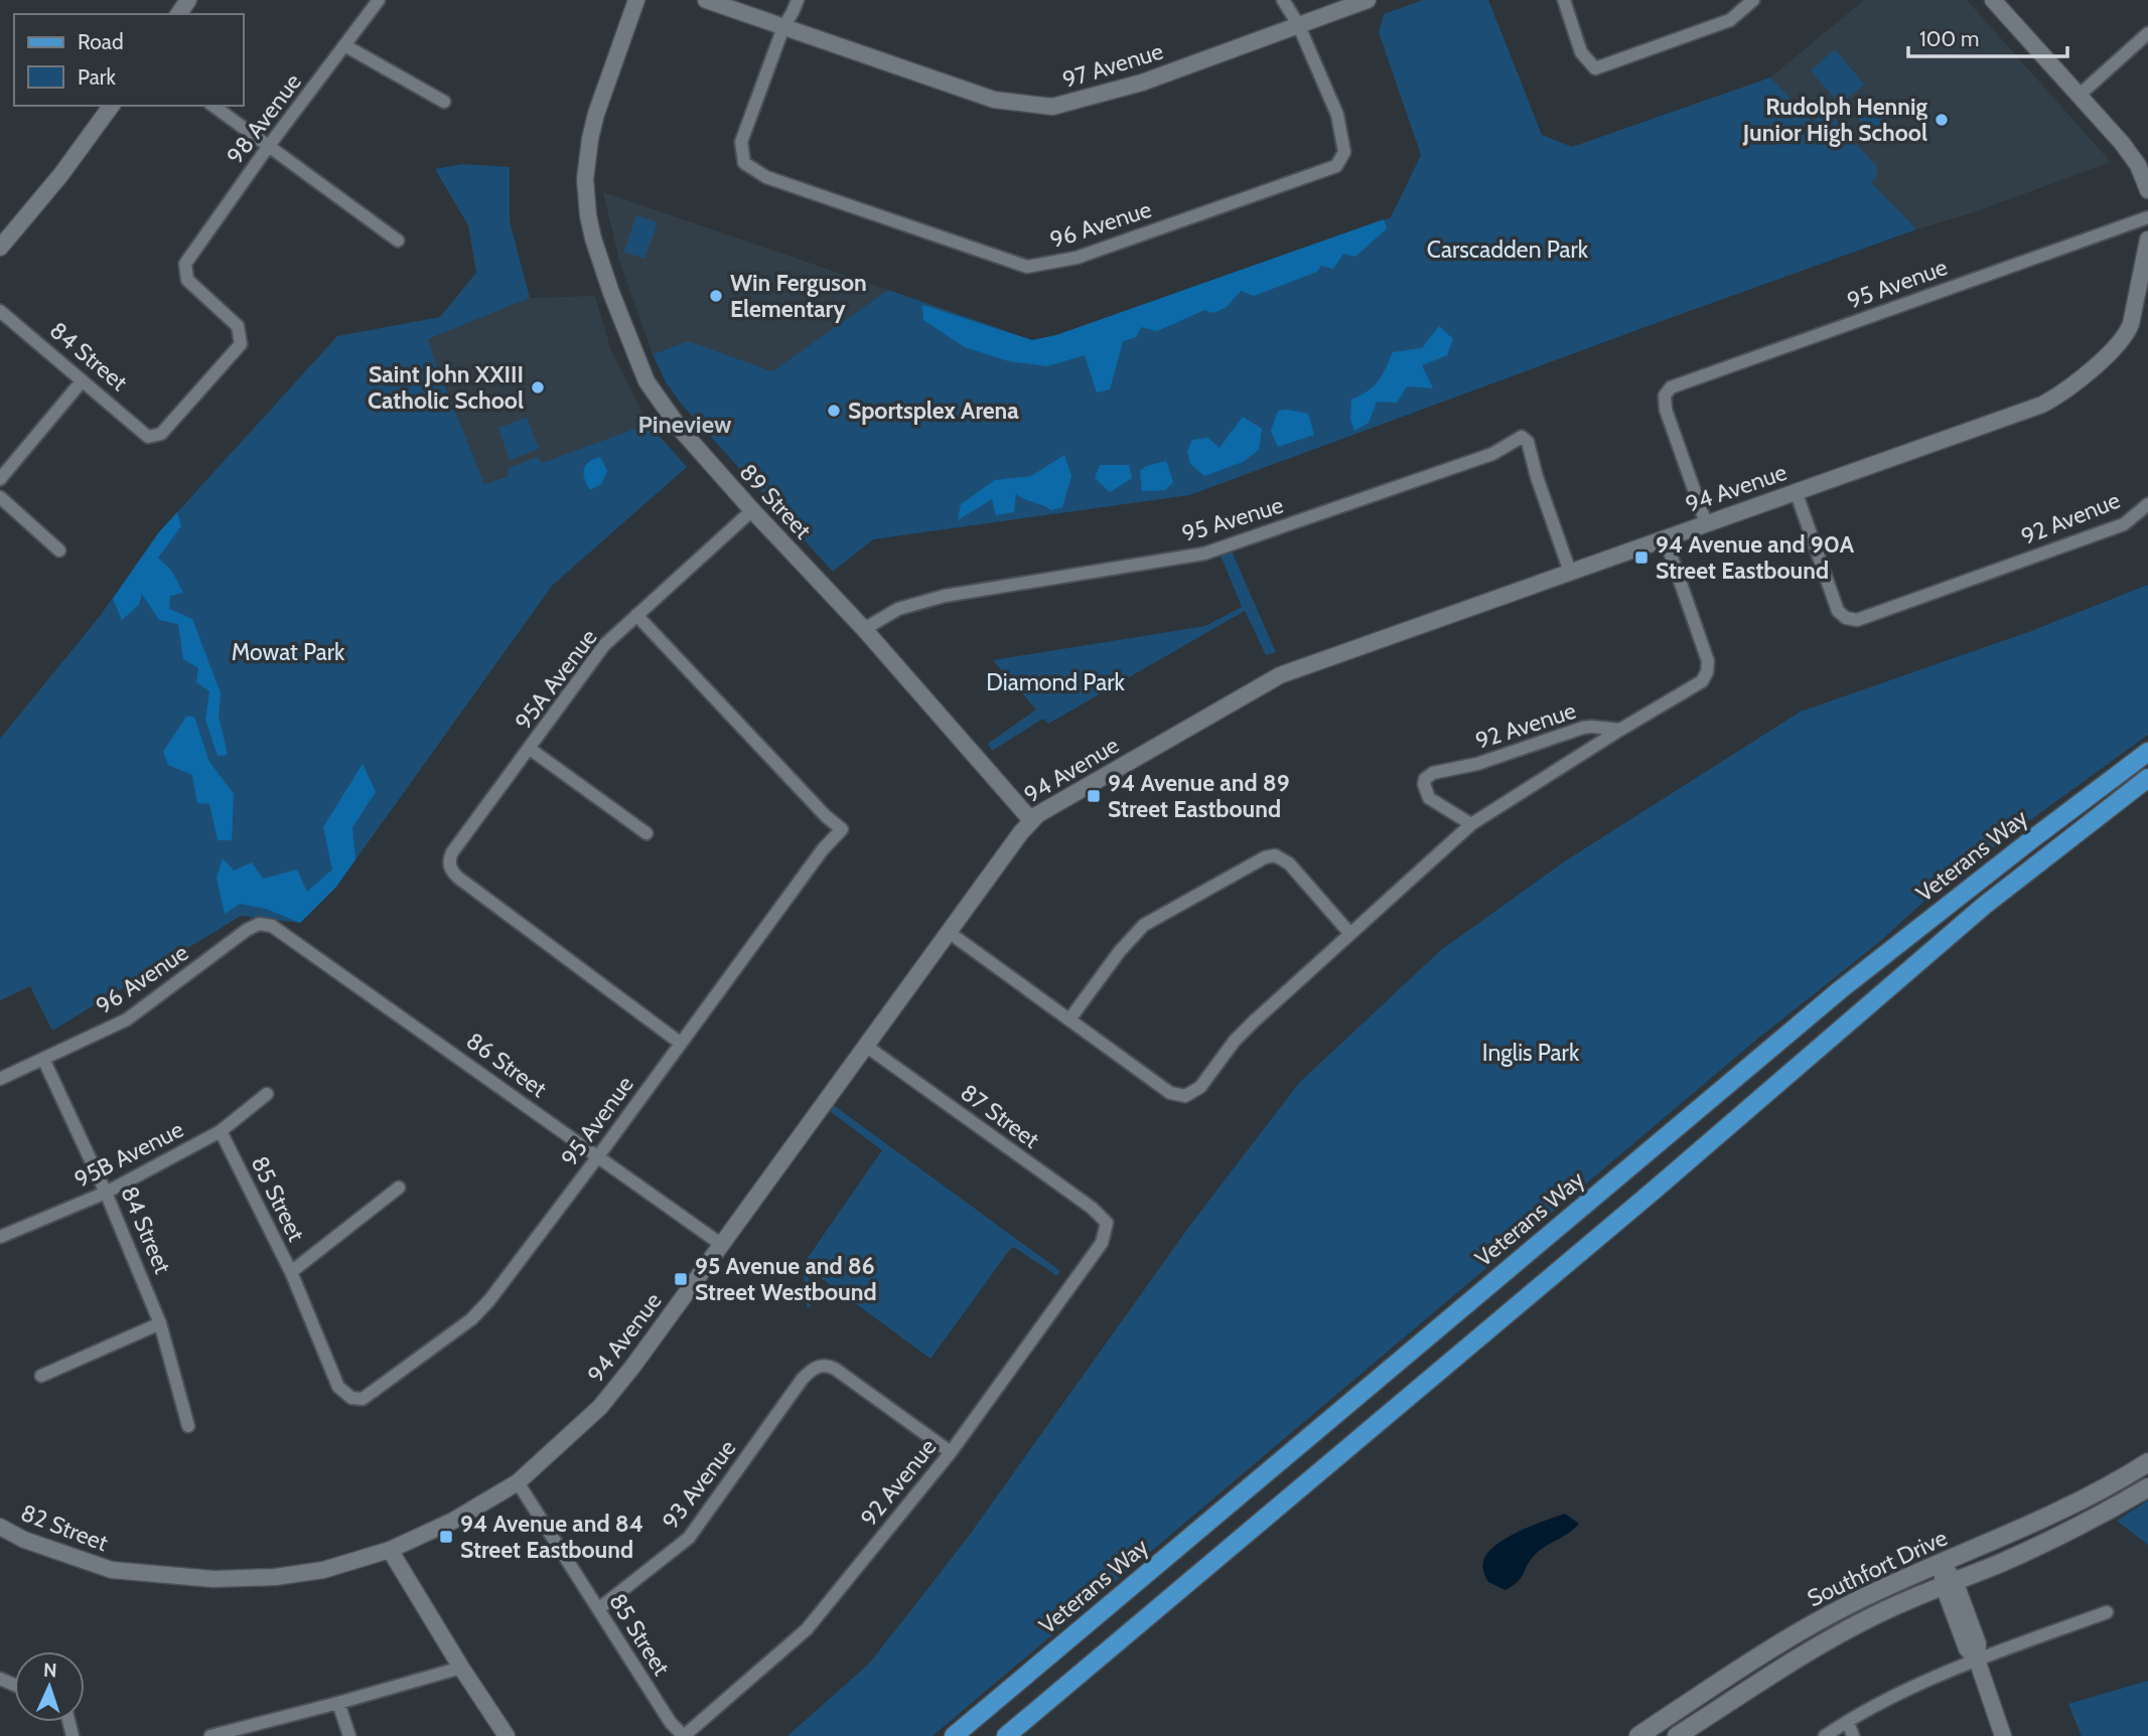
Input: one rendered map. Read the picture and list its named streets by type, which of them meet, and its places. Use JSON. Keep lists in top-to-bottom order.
{
  "streets": {
    "main road": ["Veterans Way", "Southfort Drive"],
    "street": [
      "97 Avenue",
      "98 Avenue",
      "96 Avenue",
      "95 Avenue",
      "84 Street",
      "94 Avenue",
      "89 Street",
      "92 Avenue",
      "95A Avenue",
      "86 Street",
      "87 Street",
      "95B Avenue",
      "85 Street",
      "93 Avenue",
      "82 Street"
    ]
  },
  "crossings": [
    ["97 Avenue", "96 Avenue"],
    ["98 Avenue", "84 Street"],
    ["96 Avenue", "84 Street"],
    ["96 Avenue", "86 Street"],
    ["95 Avenue", "94 Avenue"],
    ["95 Avenue", "89 Street"],
    ["95 Avenue", "95A Avenue"],
    ["95 Avenue", "86 Street"],
    ["95 Avenue", "85 Street"],
    ["84 Street", "95B Avenue"],
    ["94 Avenue", "89 Street"],
    ["94 Avenue", "92 Avenue"],
    ["94 Avenue", "86 Street"],
    ["94 Avenue", "87 Street"],
    ["94 Avenue", "85 Street"],
    ["94 Avenue", "82 Street"],
    ["89 Street", "95A Avenue"],
    ["92 Avenue", "87 Street"],
    ["92 Avenue", "85 Street"],
    ["92 Avenue", "93 Avenue"],
    ["95B Avenue", "85 Street"],
    ["85 Street", "93 Avenue"]
  ],
  "districts": ["Pineview"],
  "parks": [
    "Carscadden Park",
    "Mowat Park",
    "Diamond Park",
    "Inglis Park"
  ],
  "places": {
    "other": [
      "Rudolph Hennig Junior High School",
      "Win Ferguson Elementary",
      "Saint John XXIII Catholic School",
      "Sportsplex Arena"
    ],
    "transit": [
      "94 Avenue and 90A Street Eastbound",
      "94 Avenue and 89 Street Eastbound",
      "95 Avenue and 86 Street Westbound",
      "94 Avenue and 84 Street Eastbound"
    ]
  },
  "legend": ["Road", "Park"],
  "scale_bar": "100 m",
  "north": "top"
}
